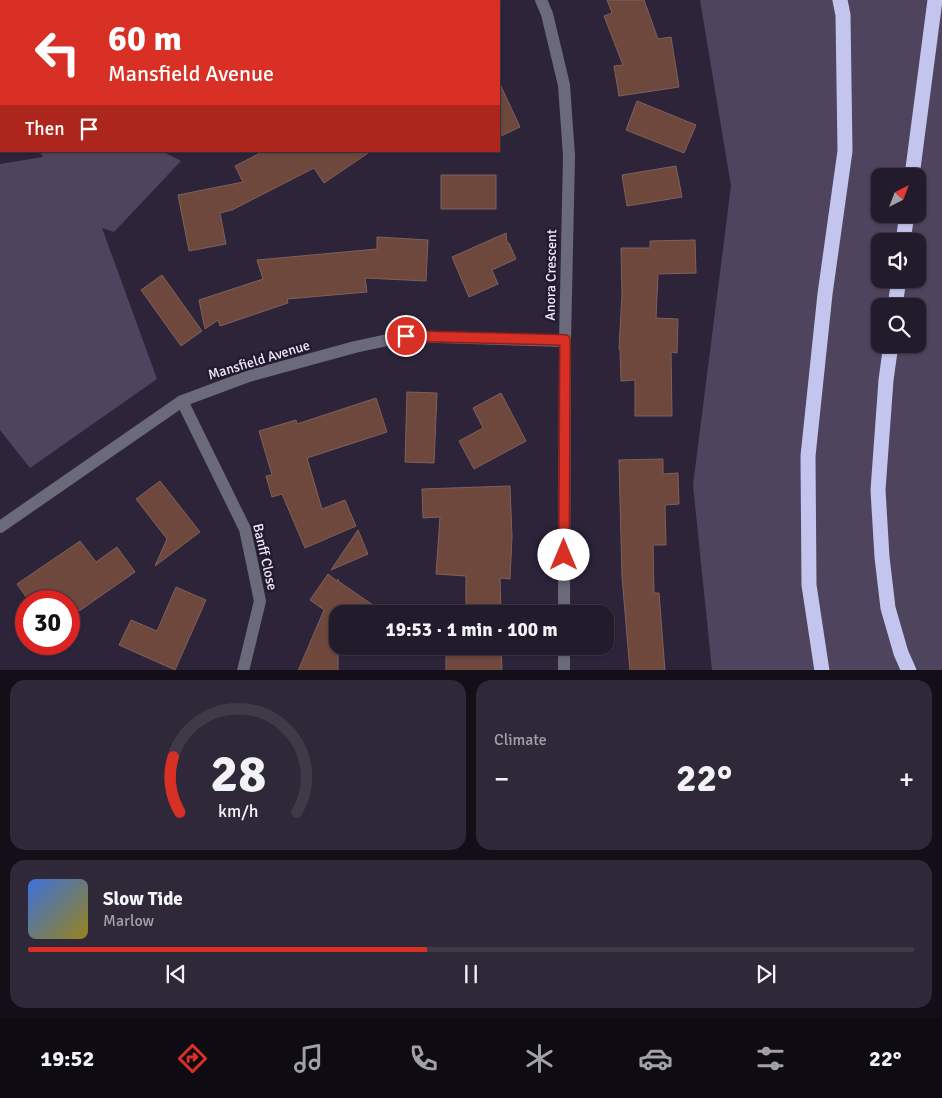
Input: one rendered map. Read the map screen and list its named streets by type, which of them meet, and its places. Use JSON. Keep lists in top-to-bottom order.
{
  "streets": {
    "street": ["Anora Crescent", "Mansfield Avenue", "Banff Close"]
  },
  "crossings": [
    ["Anora Crescent", "Mansfield Avenue"],
    ["Mansfield Avenue", "Banff Close"]
  ],
  "north": "top right",
  "page": {
    "turn": ["60 m", "Mansfield Avenue"],
    "then": "Then",
    "limit": "30",
    "trip": "19:53 · 1 min · 100 m",
    "tile": "Climate",
    "heat": ["−", "22°", "+"],
    "song": ["Slow Tide", "Marlow"],
    "tabs": ["19:52", "22°"],
    "gauge": ["28", "km/h"]
  }
}
